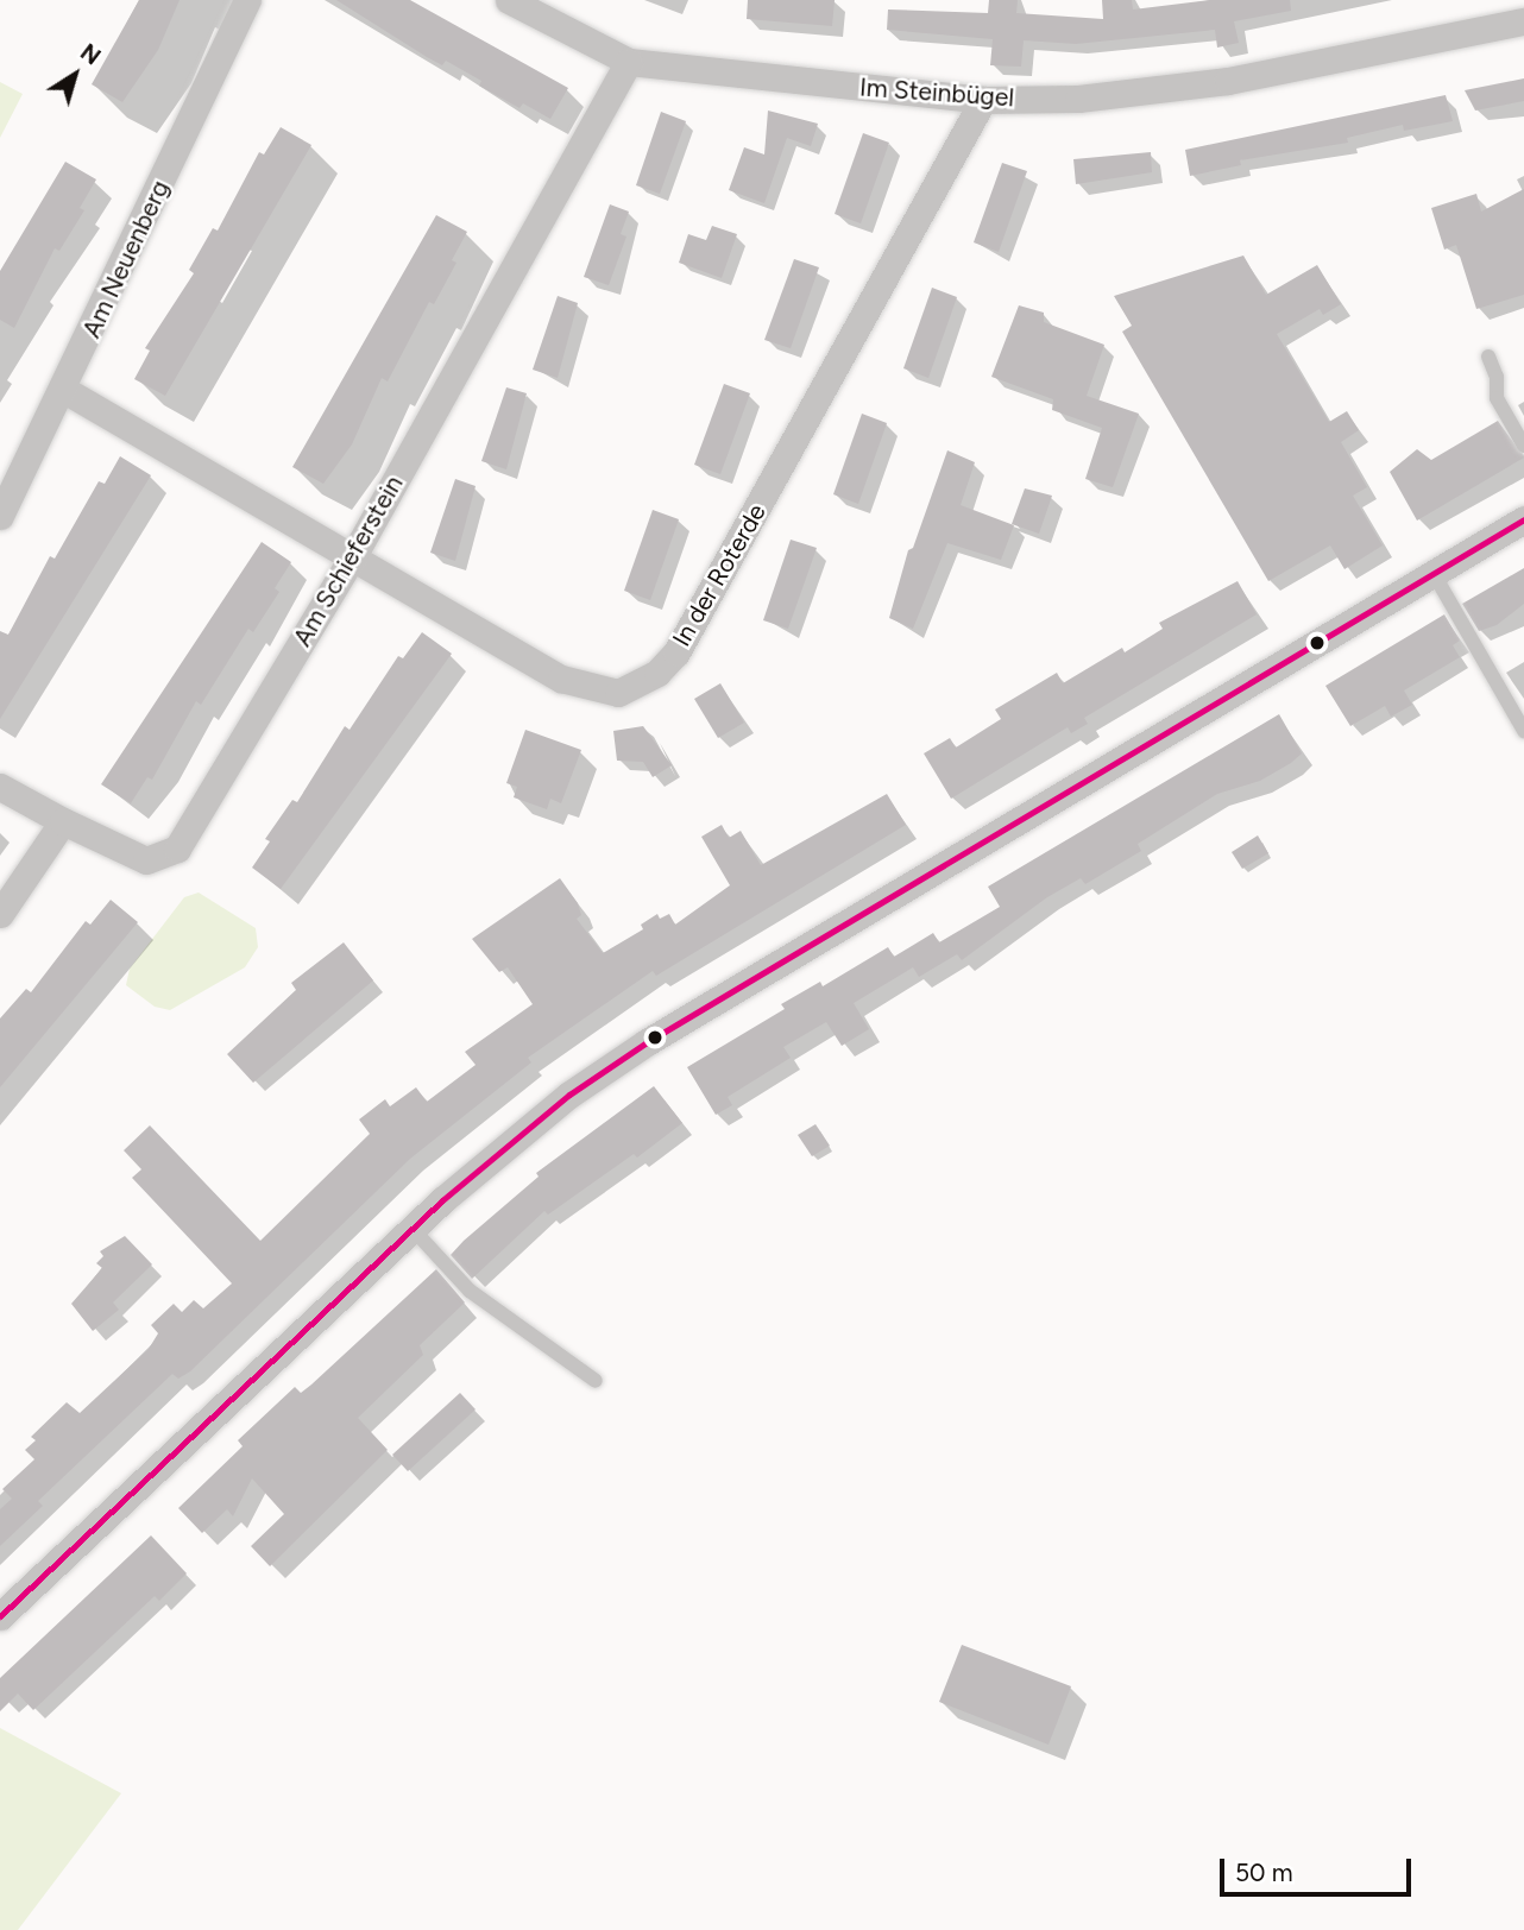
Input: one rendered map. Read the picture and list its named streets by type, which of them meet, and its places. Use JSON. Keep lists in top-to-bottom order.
{
  "streets": {
    "street": [
      "Im Steinbügel",
      "Am Neuenberg",
      "Am Schieferstein",
      "In der Roterde"
    ]
  },
  "crossings": [
    ["Im Steinbügel", "Am Schieferstein"],
    ["Im Steinbügel", "In der Roterde"],
    ["Am Neuenberg", "In der Roterde"],
    ["Am Schieferstein", "In der Roterde"]
  ],
  "scale_bar": "50 m",
  "north": "top right"
}
